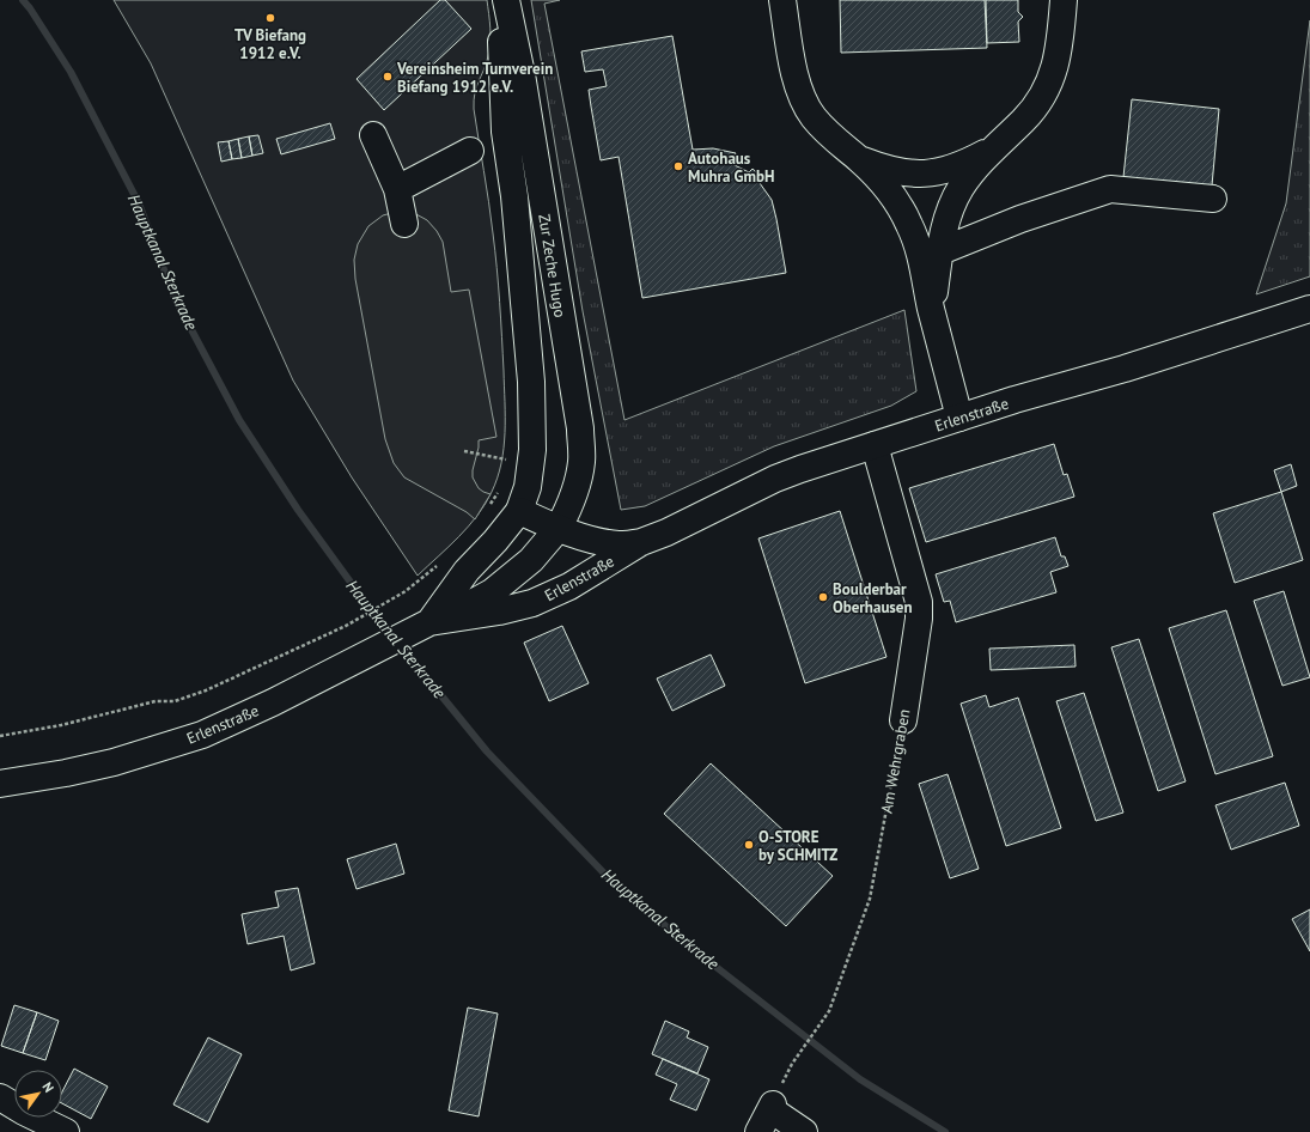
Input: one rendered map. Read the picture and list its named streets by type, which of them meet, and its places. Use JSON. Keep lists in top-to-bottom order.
{
  "streets": {
    "street": ["Zur Zeche Hugo", "Erlenstraße", "Am Wehrgraben"]
  },
  "crossings": [
    ["Zur Zeche Hugo", "Erlenstraße"],
    ["Erlenstraße", "Am Wehrgraben"]
  ],
  "water": ["Hauptkanal Sterkrade"],
  "places": [
    "TV Biefang 1912 e.V.",
    "Vereinsheim Turnverein Biefang 1912 e.V.",
    "Autohaus Muhra GmbH",
    "Boulderbar Oberhausen",
    "O-STORE by SCHMITZ"
  ],
  "north": "top right"
}
